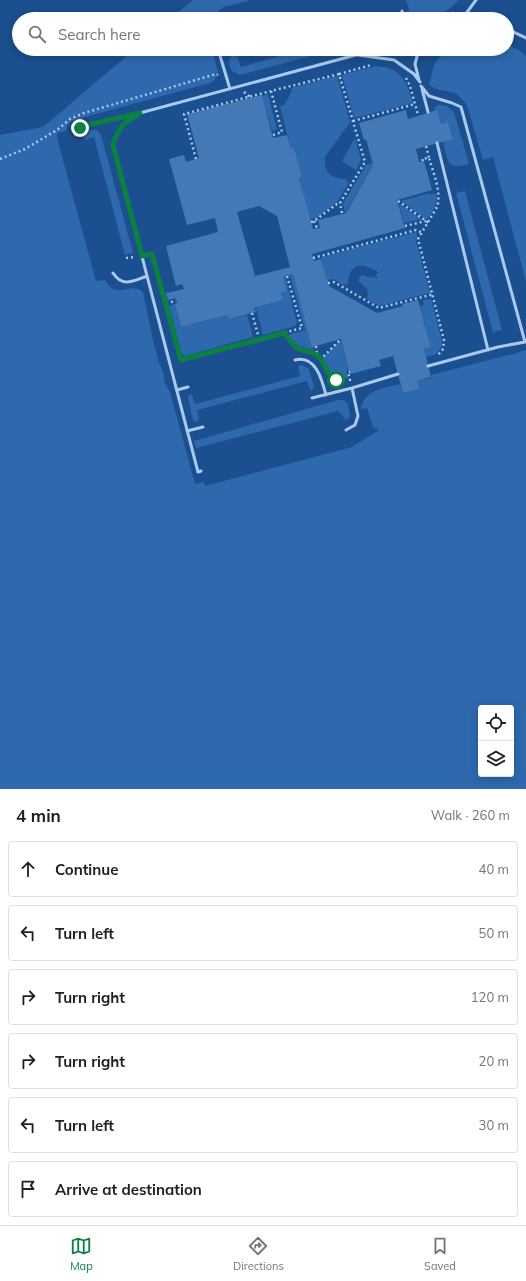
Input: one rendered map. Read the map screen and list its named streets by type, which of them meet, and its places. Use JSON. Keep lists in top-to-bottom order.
{
  "page": {
    "search": "Search here",
    "heading": ["4 min", "Walk · 260 m"],
    "list": [
      ["Continue", "40 m"],
      ["Turn left", "50 m"],
      ["Turn right", "120 m"],
      ["Turn right", "20 m"],
      ["Turn left", "30 m"],
      "Arrive at destination"
    ],
    "nav": ["Map", "Directions", "Saved"]
  }
}
